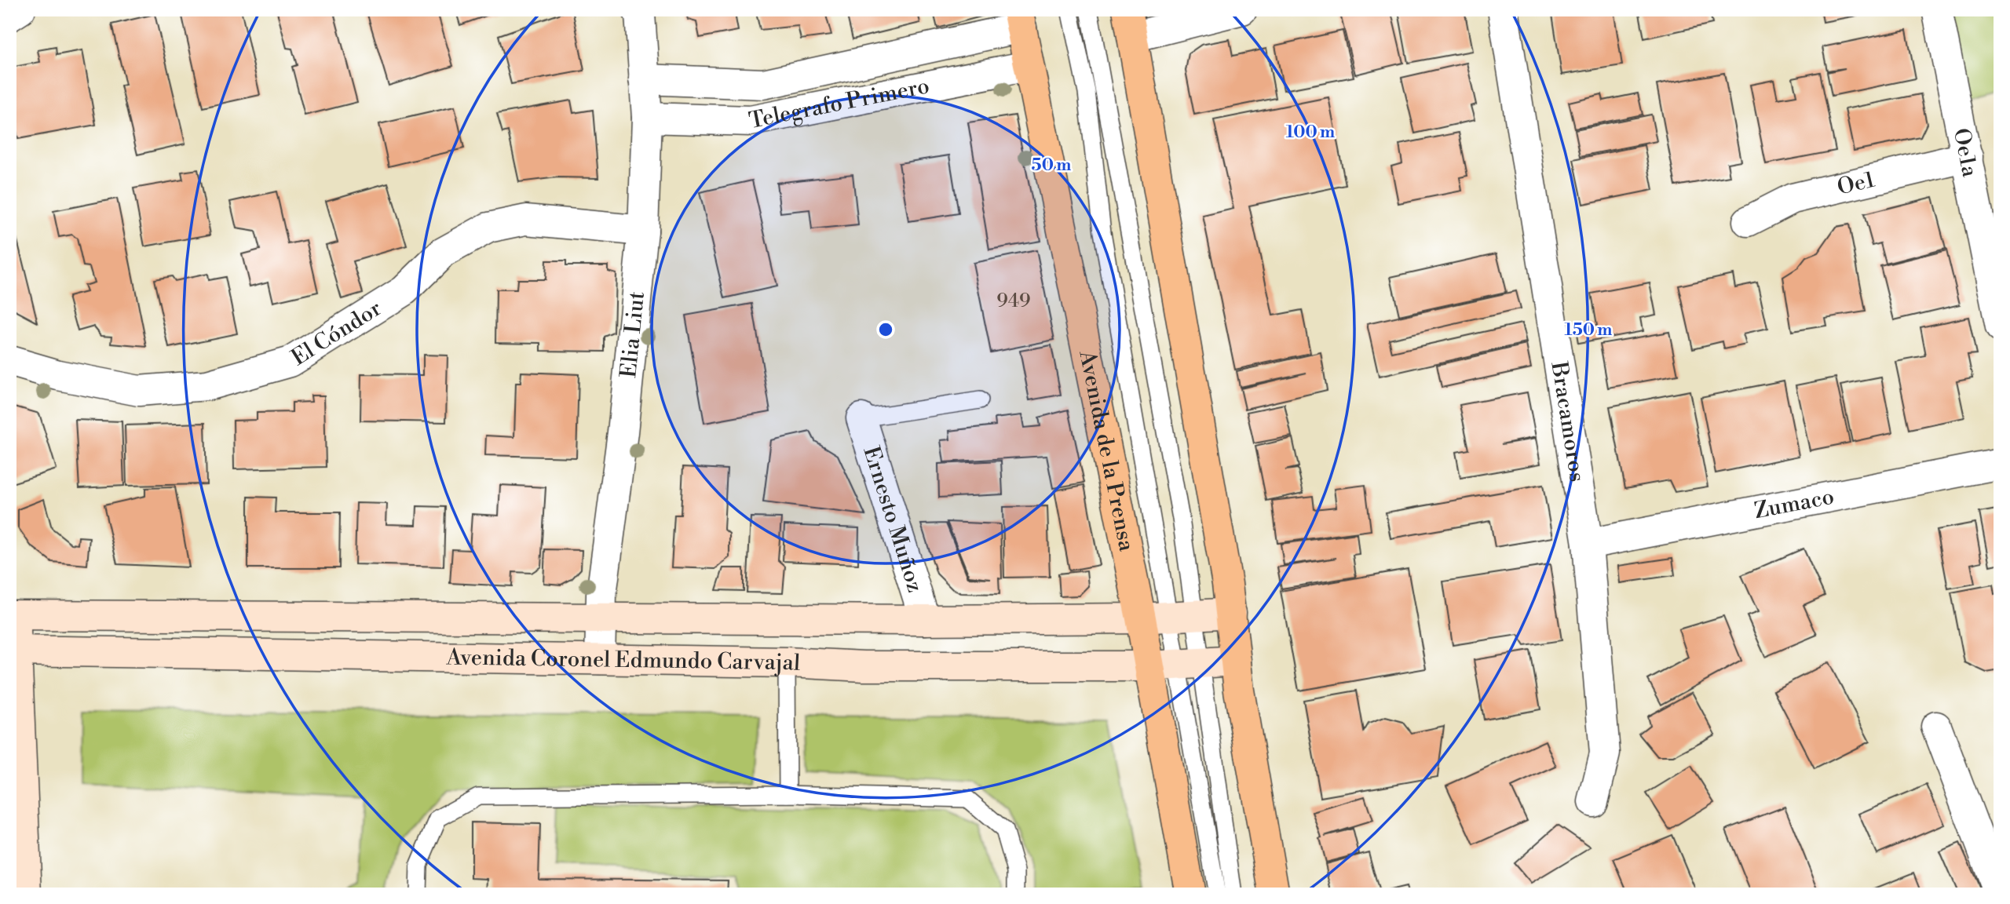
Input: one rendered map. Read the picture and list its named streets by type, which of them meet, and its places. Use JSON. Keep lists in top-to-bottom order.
{
  "streets": {
    "main road": ["Avenida de la Prensa", "Avenida Coronel Edmundo Carvajal"],
    "street": [
      "Telegrafo Primero",
      "Oe1a",
      "Oe1",
      "El Cóndor",
      "Elia Liut",
      "Bracamoros",
      "Zumaco",
      "Ernesto Muñoz"
    ]
  },
  "crossings": [
    ["Telegrafo Primero", "Elia Liut"],
    ["Telegrafo Primero", "Avenida de la Prensa"],
    ["Oe1a", "Oe1"],
    ["El Cóndor", "Elia Liut"],
    ["Elia Liut", "Avenida Coronel Edmundo Carvajal"],
    ["Bracamoros", "Zumaco"],
    ["Avenida de la Prensa", "Avenida Coronel Edmundo Carvajal"],
    ["Ernesto Muñoz", "Avenida Coronel Edmundo Carvajal"]
  ],
  "house_numbers": ["949"],
  "rings": ["100 m", "50 m", "150 m"]
}
